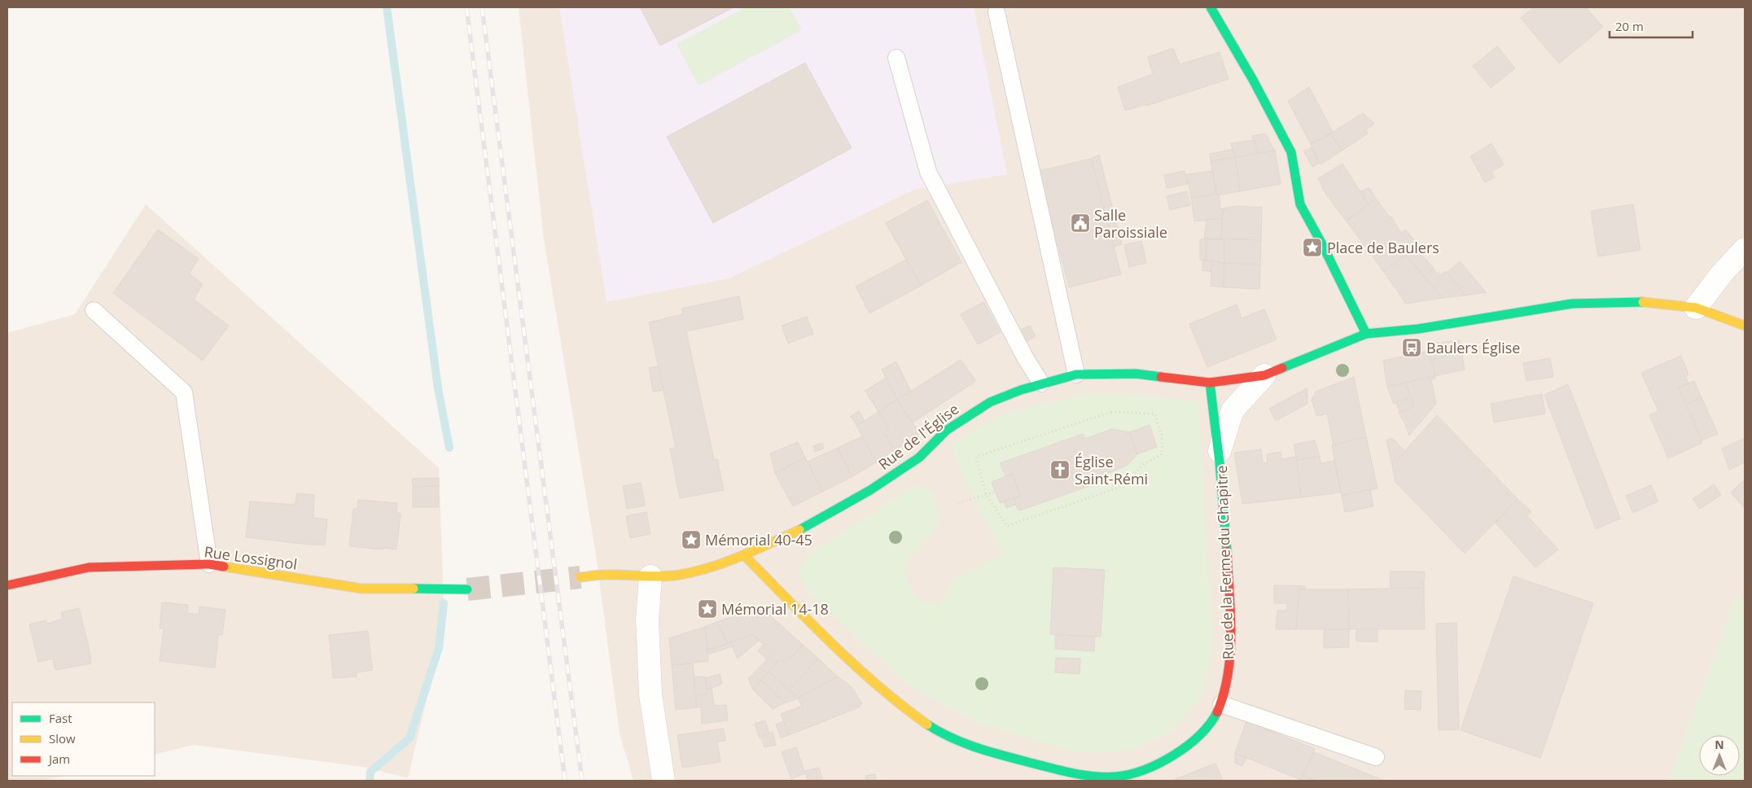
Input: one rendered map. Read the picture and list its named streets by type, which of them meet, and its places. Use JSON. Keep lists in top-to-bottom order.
{
  "streets": {
    "street": ["Rue de l'Église", "Rue Lossignol", "Rue de la Ferme du Chapitre"]
  },
  "crossings": [
    ["Rue de l'Église", "Rue de la Ferme du Chapitre"]
  ],
  "places": {
    "public building": ["Salle Paroissiale"],
    "place": ["Place de Baulers", "Mémorial 40-45", "Mémorial 14-18"],
    "bus stop": ["Baulers Église"],
    "church": ["Église Saint-Rémi"]
  },
  "legend": ["Fast", "Slow", "Jam"],
  "scale_bar": "20 m",
  "north": "top"
}
